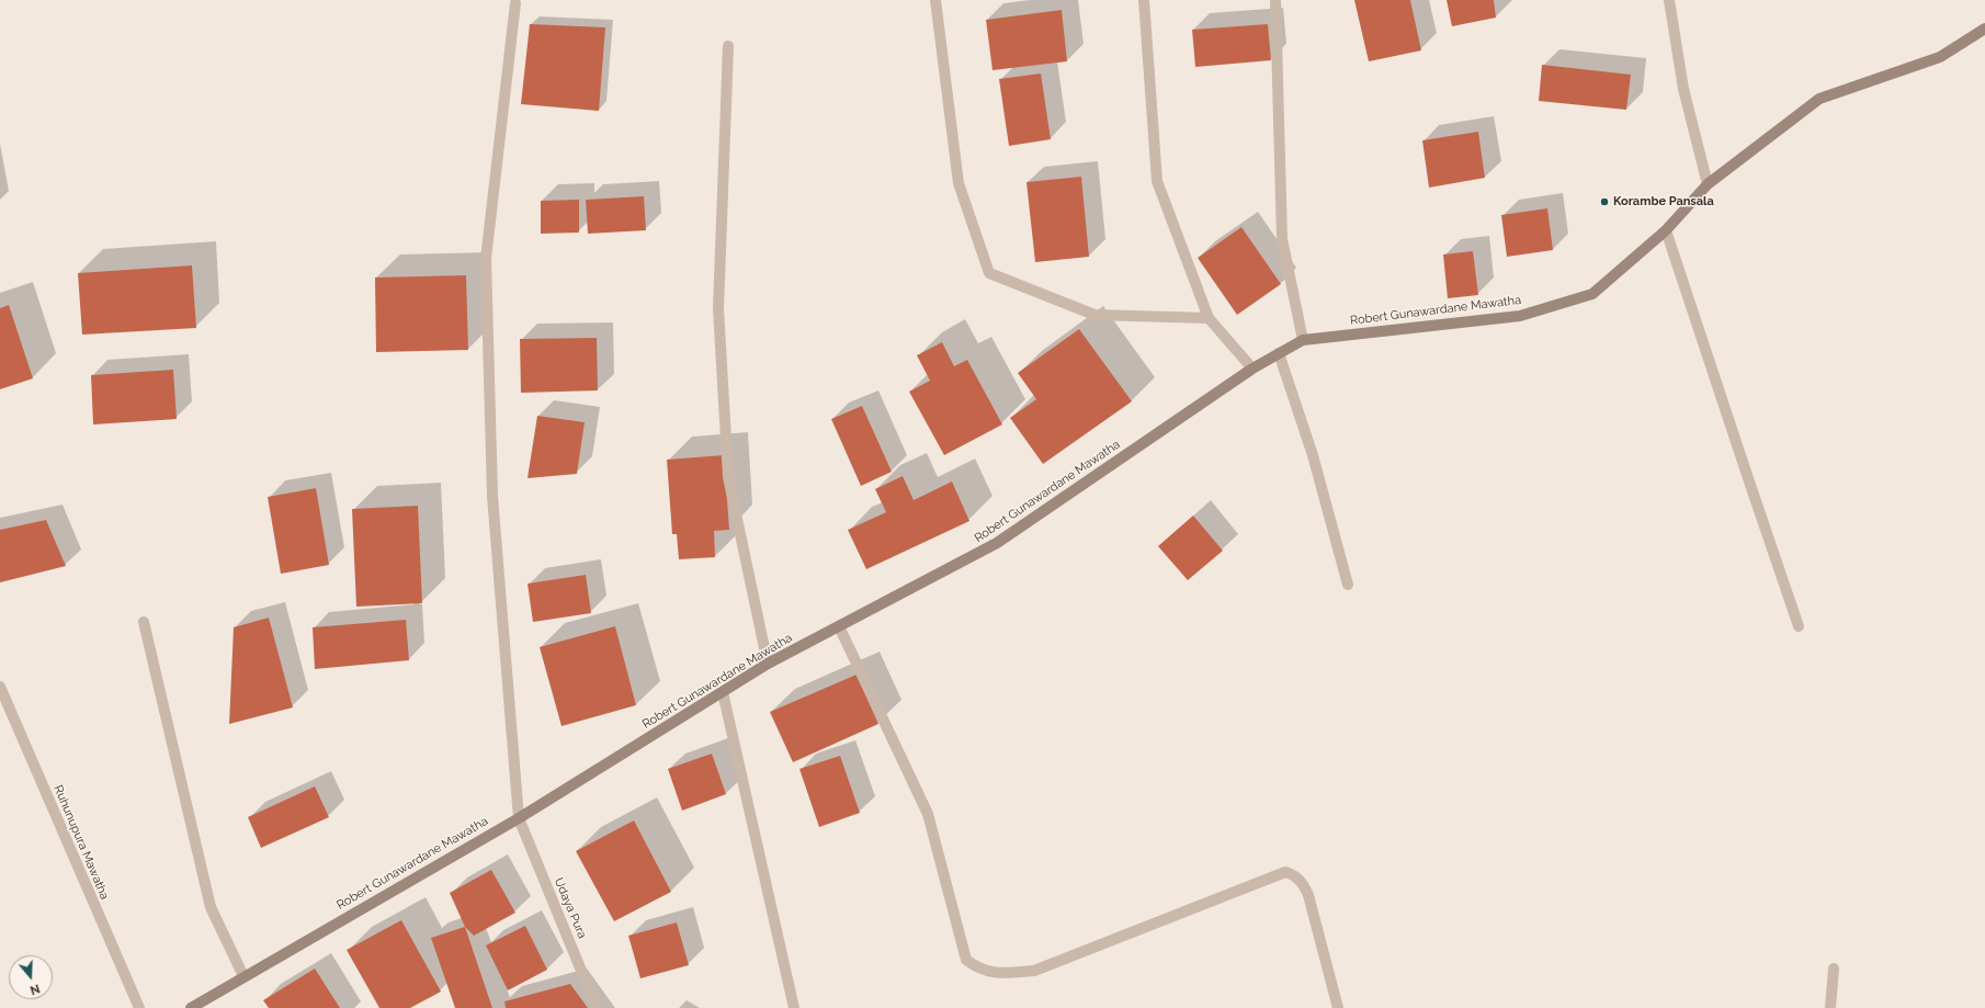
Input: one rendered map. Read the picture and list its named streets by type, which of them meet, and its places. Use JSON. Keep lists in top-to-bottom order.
{
  "streets": {
    "street": ["Robert Gunawardane Mawatha", "Ruhunupura Mawatha", "Udaya Pura"]
  },
  "crossings": [
    ["Robert Gunawardane Mawatha", "Udaya Pura"]
  ],
  "places": ["Korambe Pansala"],
  "north": "bottom"
}
